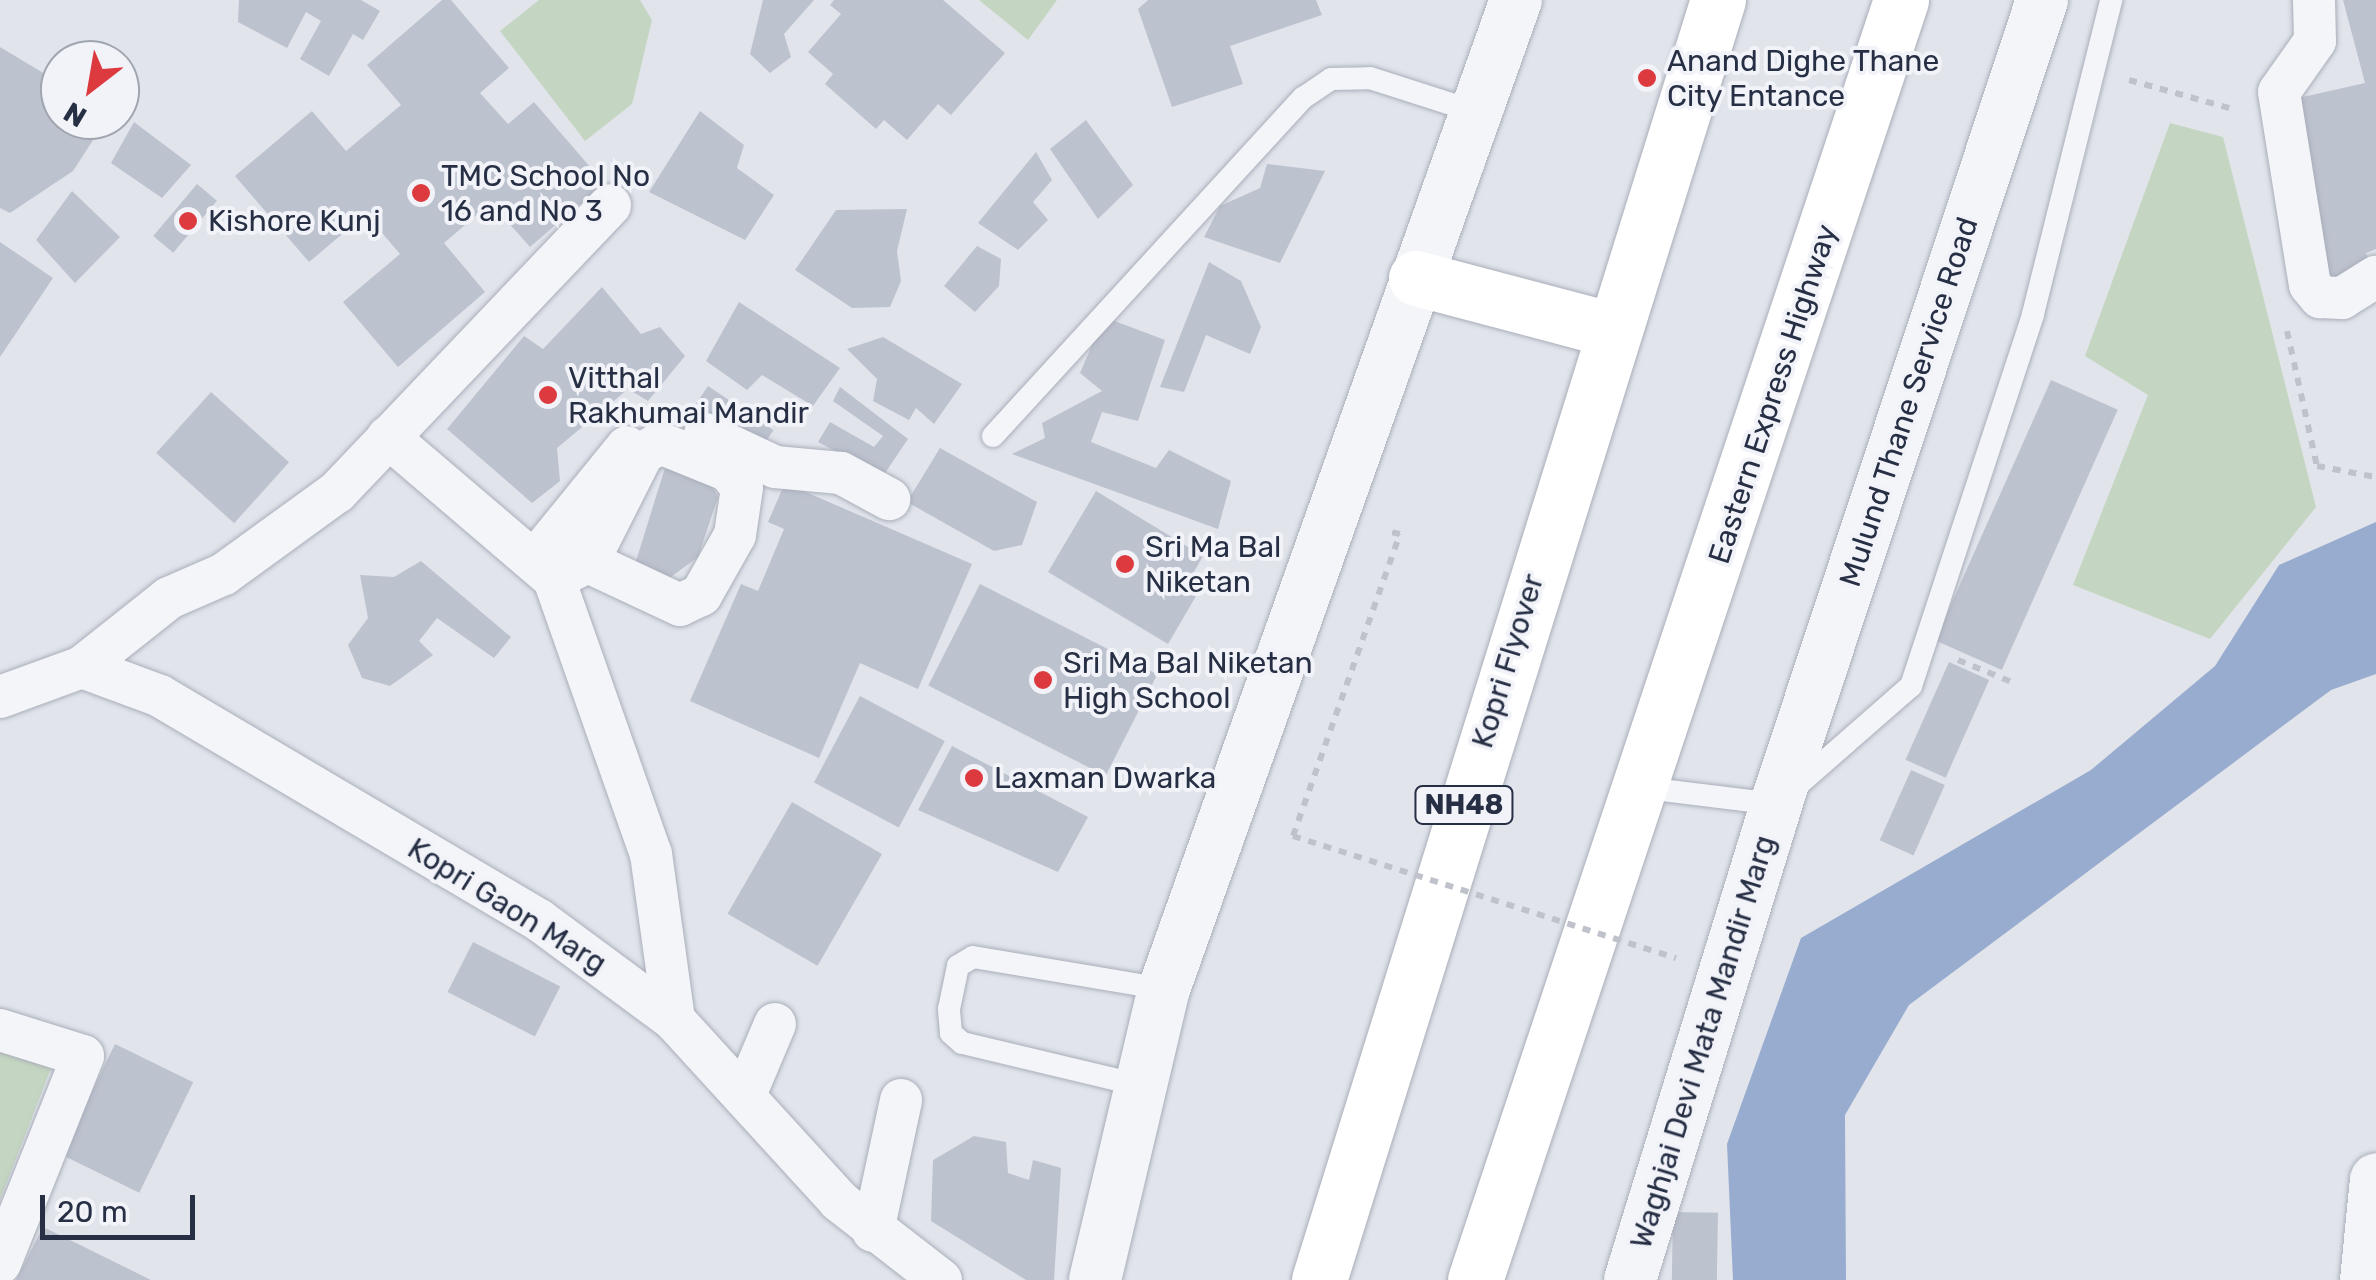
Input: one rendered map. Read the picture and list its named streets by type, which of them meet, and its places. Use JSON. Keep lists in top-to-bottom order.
{
  "streets": {
    "highway": ["Eastern Express Highway", "Kopri Flyover", "NH48"],
    "street": ["Mulund Thane Service Road", "Kopri Gaon Marg", "Waghjai Devi Mata Mandir Marg"]
  },
  "crossings": [
    ["Mulund Thane Service Road", "Waghjai Devi Mata Mandir Marg"],
    ["Kopri Flyover", "NH48"]
  ],
  "places": [
    "Anand Dighe Thane City Entance",
    "TMC School No 16 and No 3",
    "Kishore Kunj",
    "Vitthal Rakhumai Mandir",
    "Sri Ma Bal Niketan",
    "Sri Ma Bal Niketan High School",
    "Laxman Dwarka"
  ],
  "scale_bar": "20 m",
  "north": "bottom left"
}
